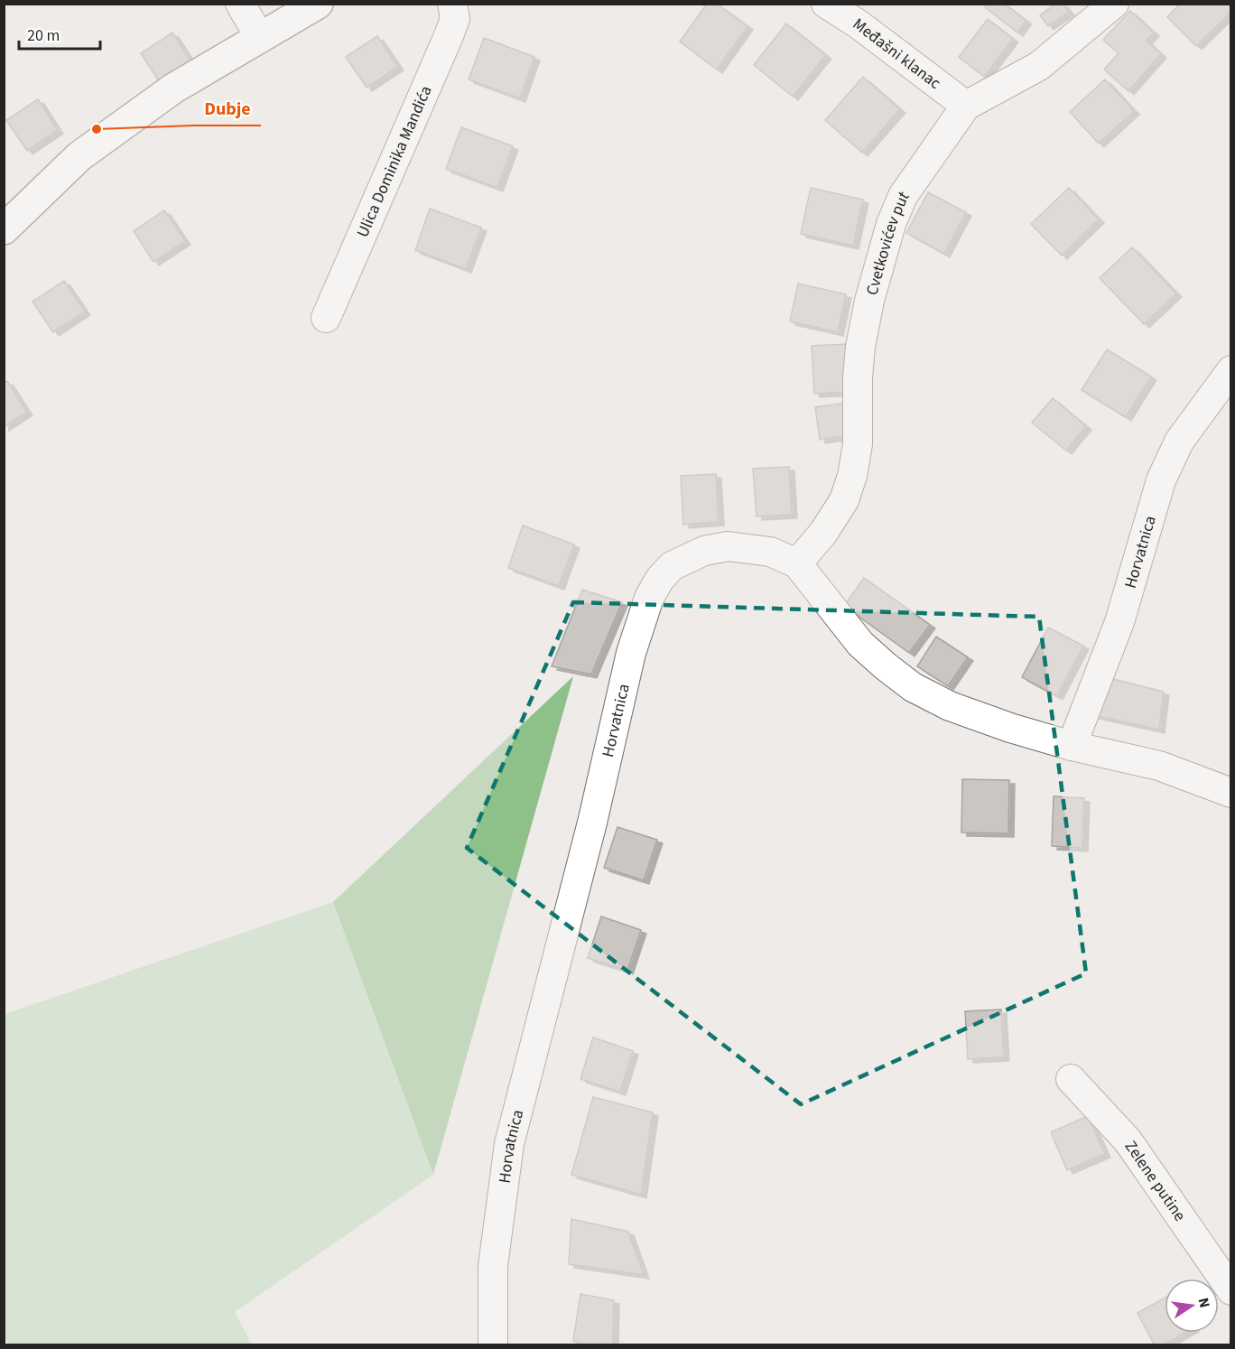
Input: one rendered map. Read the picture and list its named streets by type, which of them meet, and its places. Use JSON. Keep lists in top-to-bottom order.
{
  "streets": {
    "street": [
      "Međašni klanac",
      "Ulica Dominika Mandića",
      "Cvetkovićev put",
      "Horvatnica",
      "Zelene putine"
    ]
  },
  "crossings": [
    ["Međašni klanac", "Cvetkovićev put"],
    ["Cvetkovićev put", "Horvatnica"]
  ],
  "places": ["Dubje"],
  "scale_bar": "20 m",
  "north": "right"
}
